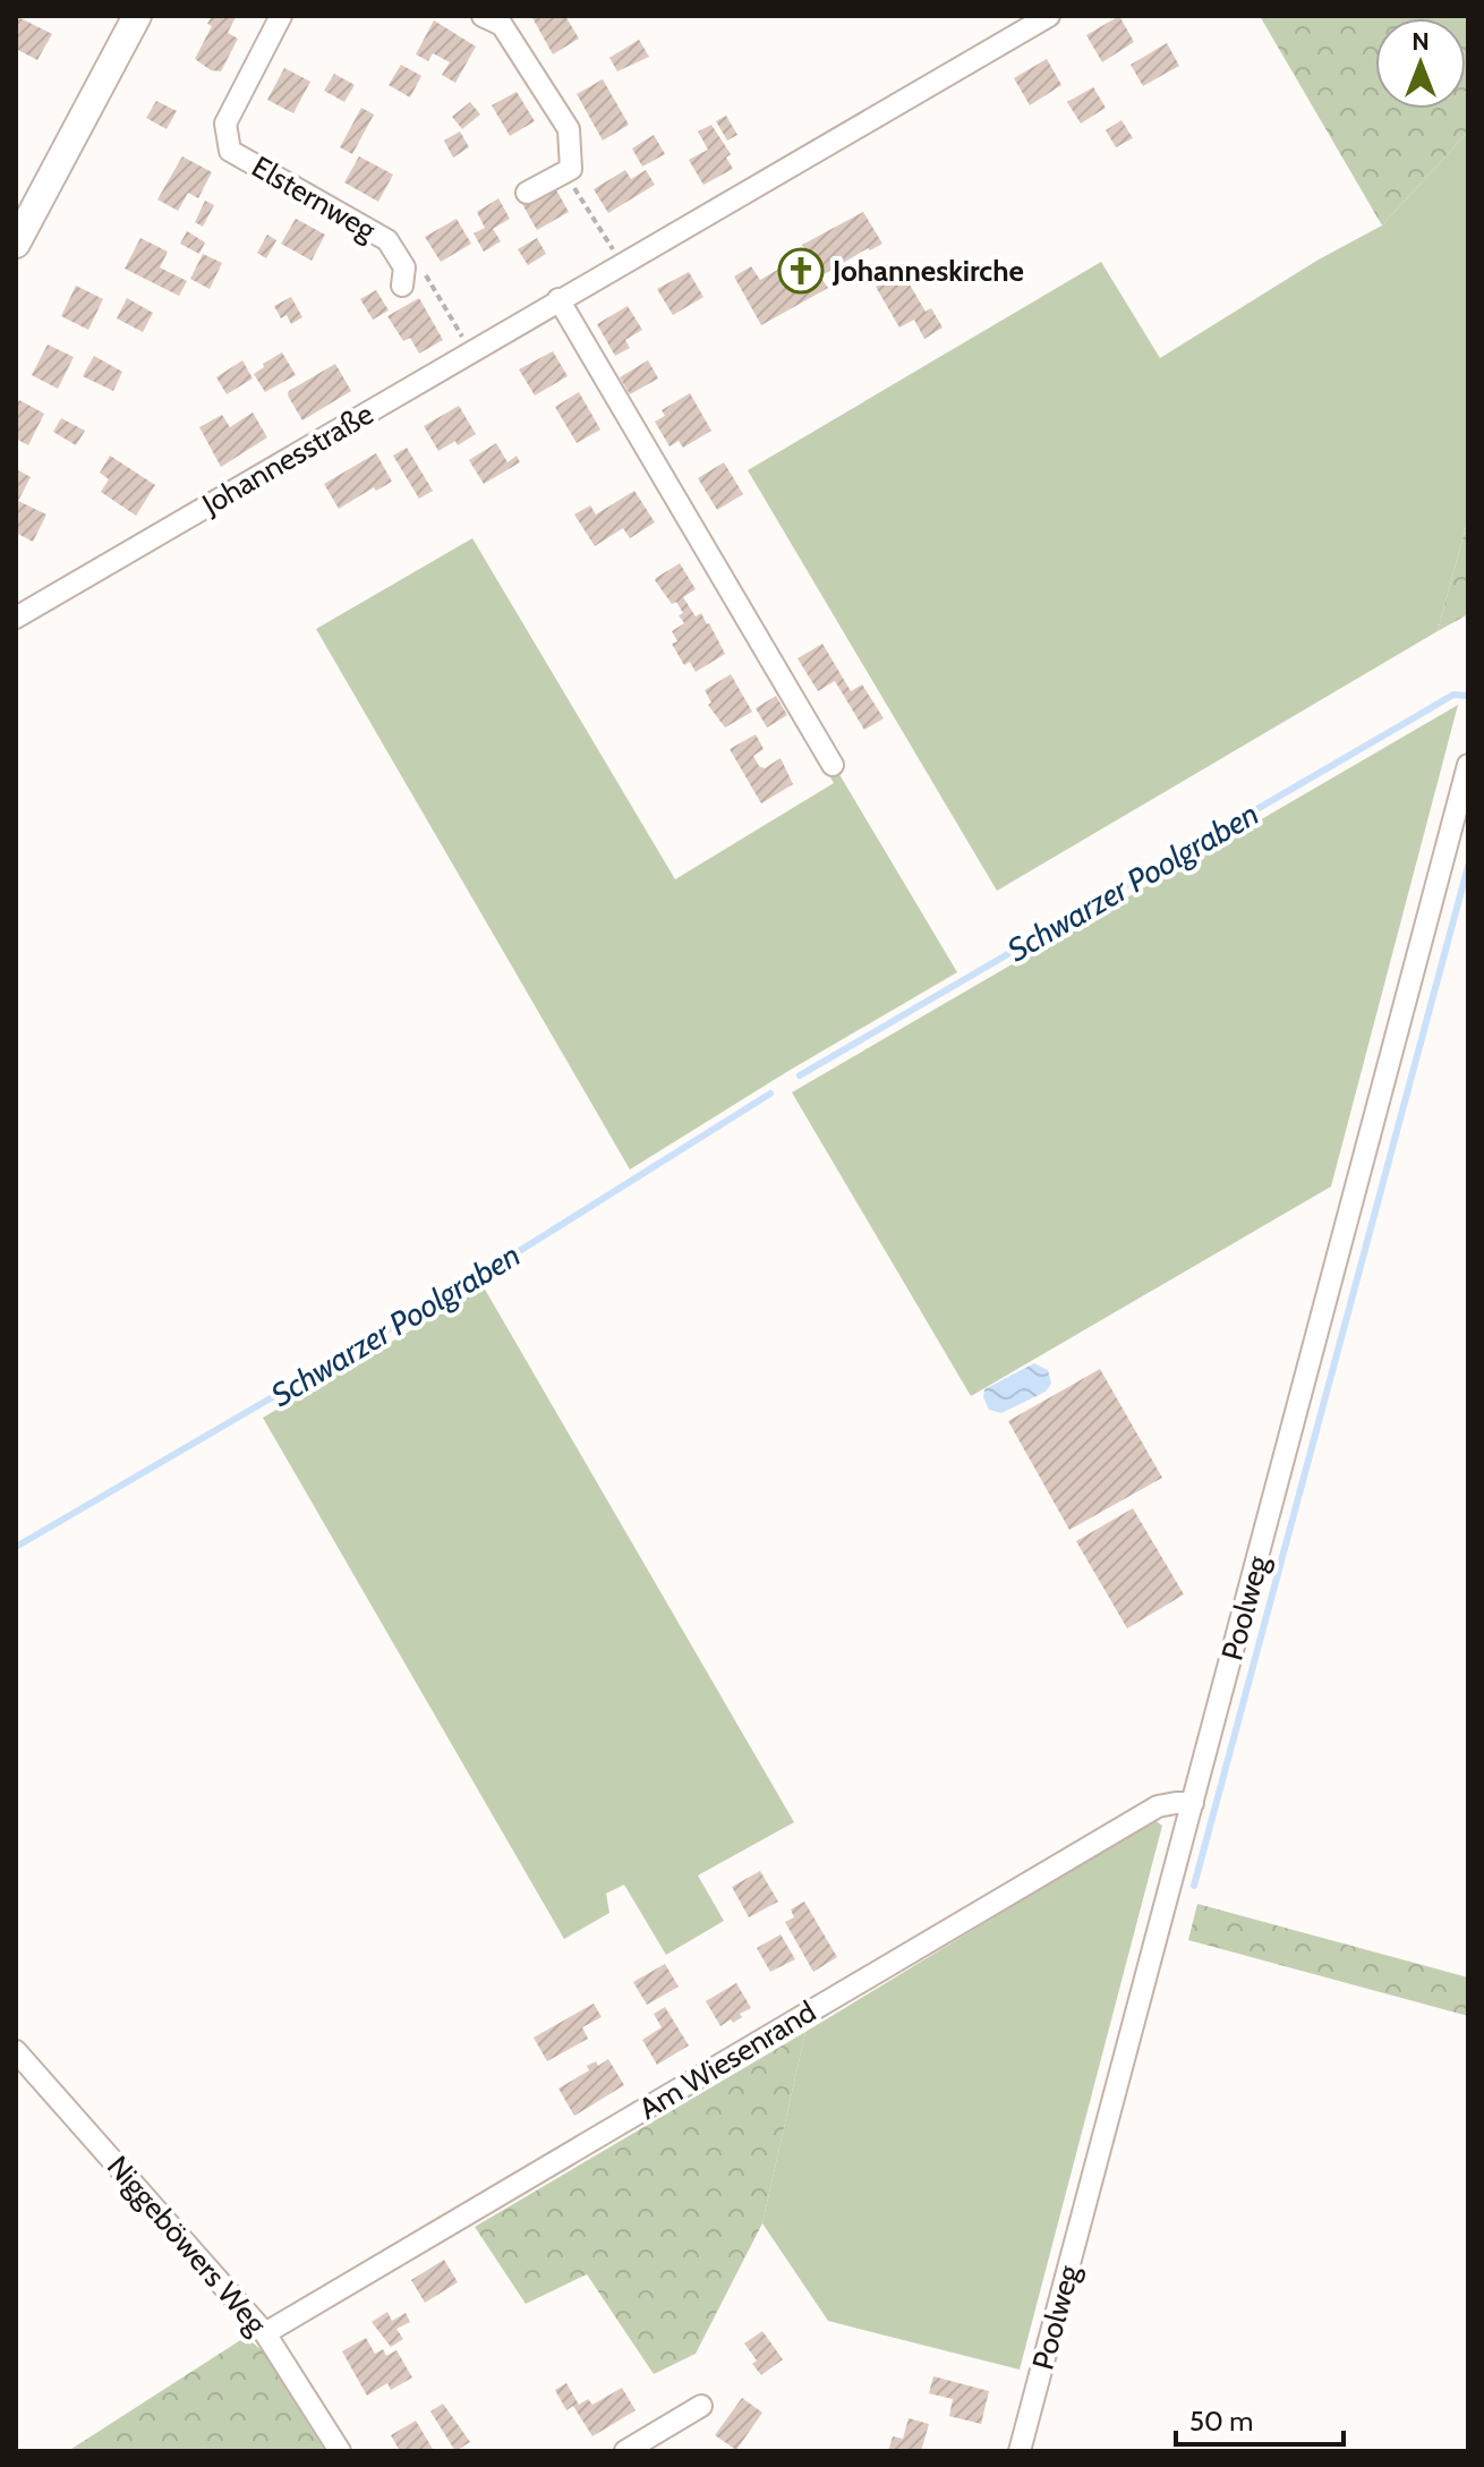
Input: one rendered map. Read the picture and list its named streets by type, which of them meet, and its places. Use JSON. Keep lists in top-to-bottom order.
{
  "streets": {
    "street": [
      "Elsternweg",
      "Johannesstraße",
      "Poolweg",
      "Am Wiesenrand",
      "Niggeböwers Weg"
    ]
  },
  "crossings": [
    ["Poolweg", "Am Wiesenrand"],
    ["Am Wiesenrand", "Niggeböwers Weg"]
  ],
  "water": ["Schwarzer Poolgraben"],
  "places": {
    "church": ["Johanneskirche"]
  },
  "scale_bar": "50 m",
  "north": "top"
}
